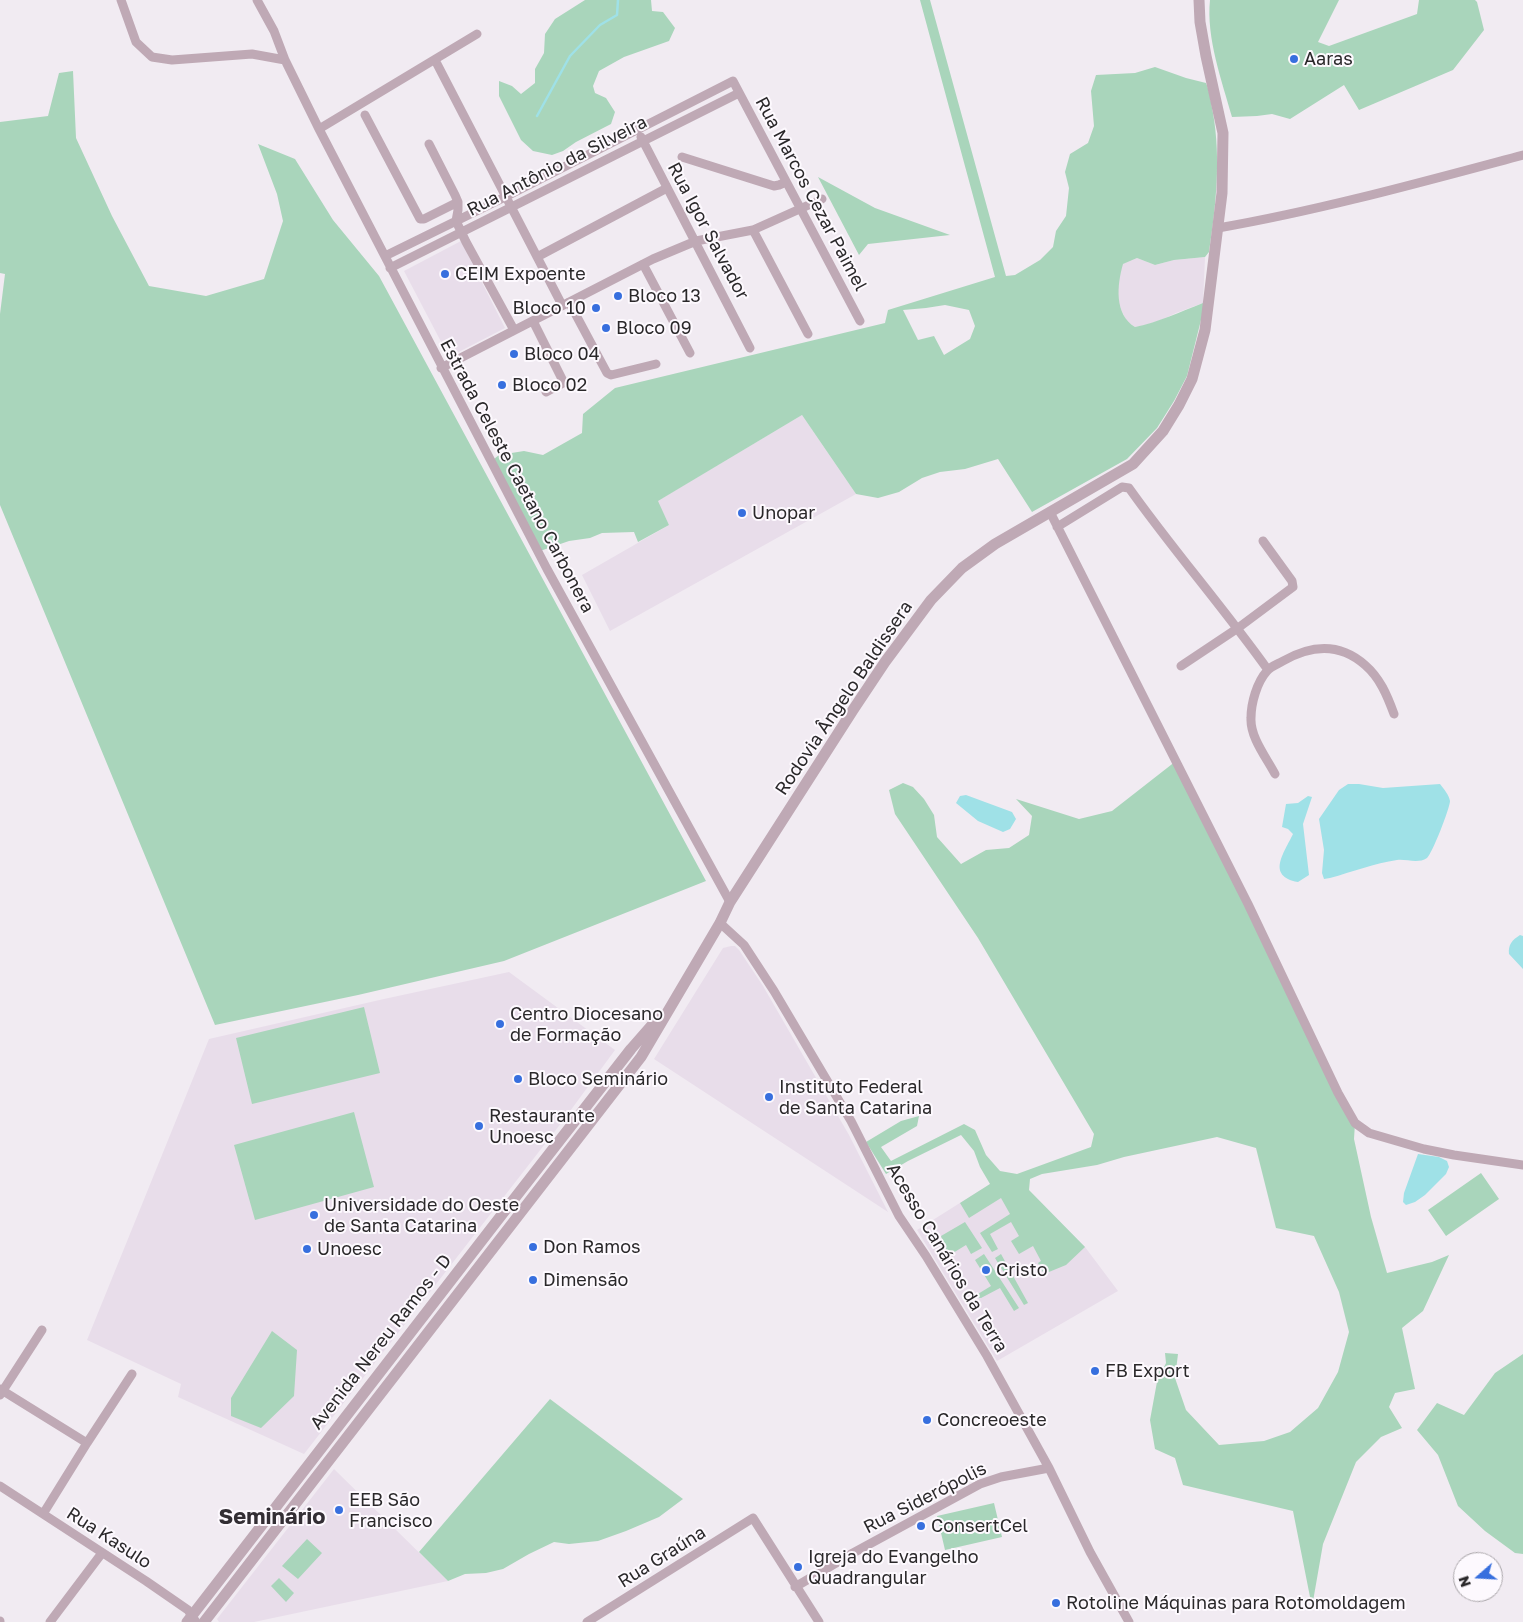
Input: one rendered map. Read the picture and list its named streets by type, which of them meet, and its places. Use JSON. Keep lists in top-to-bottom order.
{
  "streets": {
    "street": [
      "Rua Antônio da Silveira",
      "Rua Marcos Cezar Paimel",
      "Rua Igor Salvador",
      "Estrada Celeste Caetano Carbonera",
      "Rodovia Ângelo Baldissera",
      "Acesso Canários da Terra",
      "Avenida Nereu Ramos - D",
      "Rua Siderópolis",
      "Rua Kasulo",
      "Rua Graúna"
    ]
  },
  "crossings": [
    ["Rua Antônio da Silveira", "Rua Marcos Cezar Paimel"],
    ["Rua Antônio da Silveira", "Rua Igor Salvador"],
    ["Rua Antônio da Silveira", "Estrada Celeste Caetano Carbonera"],
    ["Estrada Celeste Caetano Carbonera", "Rodovia Ângelo Baldissera"],
    ["Estrada Celeste Caetano Carbonera", "Avenida Nereu Ramos - D"],
    ["Rodovia Ângelo Baldissera", "Avenida Nereu Ramos - D"],
    ["Acesso Canários da Terra", "Avenida Nereu Ramos - D"],
    ["Acesso Canários da Terra", "Rua Siderópolis"],
    ["Avenida Nereu Ramos - D", "Rua Kasulo"],
    ["Rua Siderópolis", "Rua Graúna"]
  ],
  "districts": ["Seminário"],
  "places": [
    "Aaras",
    "CEIM Expoente",
    "Bloco 13",
    "Bloco 10",
    "Bloco 09",
    "Bloco 04",
    "Bloco 02",
    "Unopar",
    "Centro Diocesano de Formação",
    "Bloco Seminário",
    "Instituto Federal de Santa Catarina",
    "Restaurante Unoesc",
    "Universidade do Oeste de Santa Catarina",
    "Don Ramos",
    "Unoesc",
    "Cristo",
    "Dimensão",
    "FB Export",
    "Concreoeste",
    "EEB São Francisco",
    "ConsertCel",
    "Igreja do Evangelho Quadrangular",
    "Rotoline Máquinas para Rotomoldagem"
  ],
  "north": "left"
}
